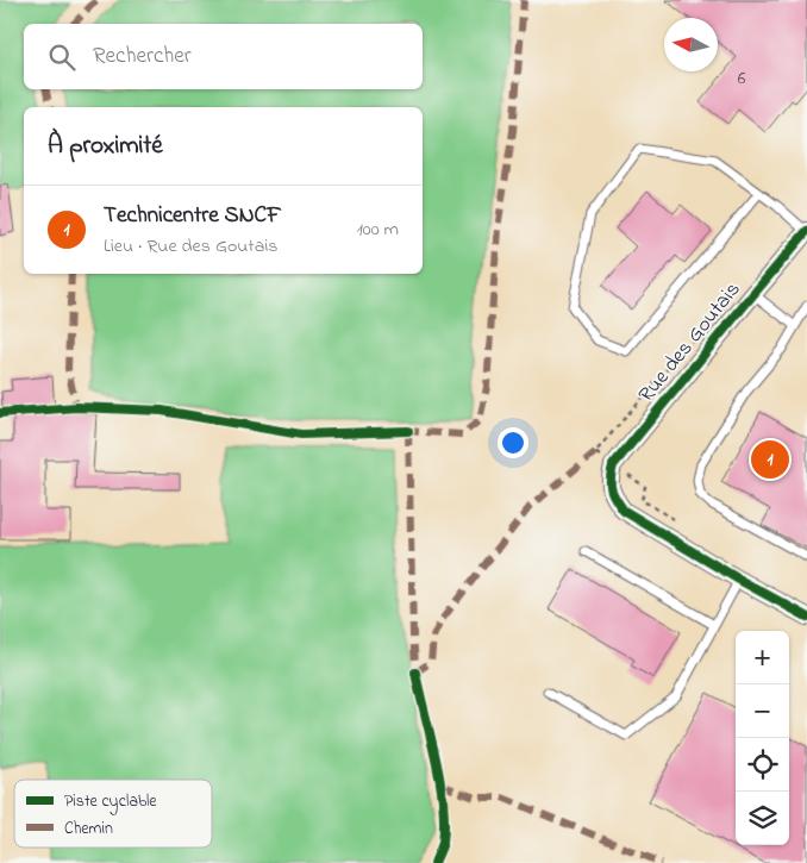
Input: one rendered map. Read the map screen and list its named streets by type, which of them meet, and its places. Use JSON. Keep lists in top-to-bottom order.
{
  "streets": {
    "street": ["Rue des Goutais"]
  },
  "house_numbers": ["6"],
  "legend": ["Piste cyclable", "Chemin"],
  "north": "left",
  "page": {
    "search": "Rechercher",
    "heading": "À proximité",
    "list": [
      {
        "mark": "1",
        "name": "Technicentre SNCF",
        "note": "Lieu · Rue des Goutais",
        "value": "100 m"
      }
    ],
    "pins": "1",
    "map_buttons": ["+", "−"]
  }
}
